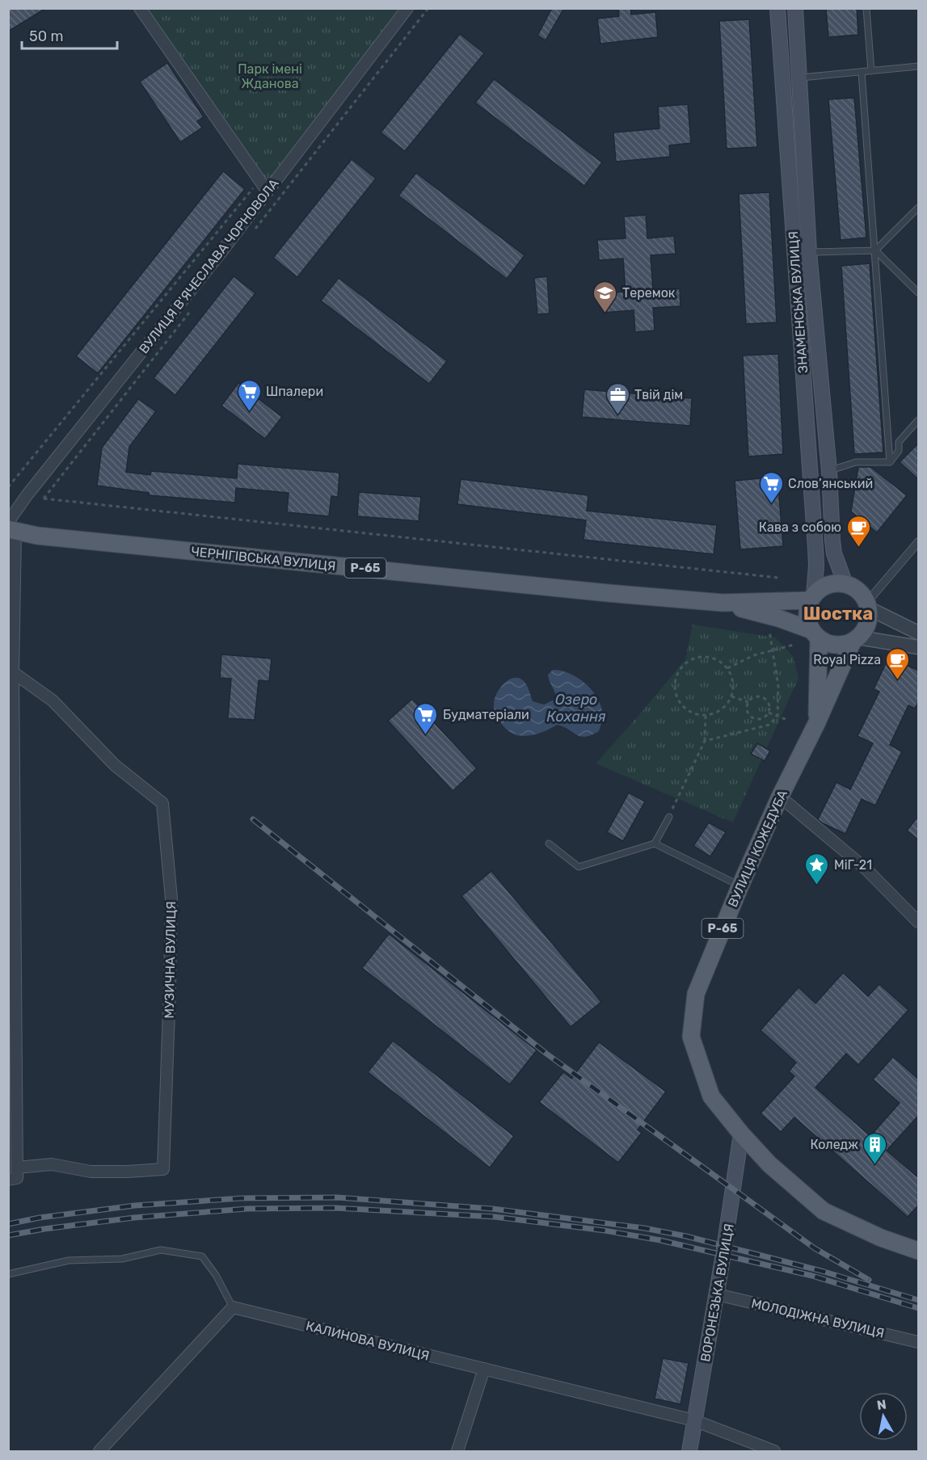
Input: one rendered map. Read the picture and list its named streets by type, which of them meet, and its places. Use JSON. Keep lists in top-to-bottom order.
{
  "streets": {
    "main road": [
      "ЗНАМЕНСЬКА ВУЛИЦЯ",
      "ЧЕРНІГІВСЬКА ВУЛИЦЯ",
      "Р-65",
      "ВУЛИЦЯ КОЖЕДУБА",
      "ВОРОНЕЗЬКА ВУЛИЦЯ"
    ],
    "street": [
      "ВУЛИЦЯ В'ЯЧЕСЛАВА ЧОРНОВОЛА",
      "МУЗИЧНА ВУЛИЦЯ",
      "МОЛОДІЖНА ВУЛИЦЯ",
      "КАЛИНОВА ВУЛИЦЯ"
    ]
  },
  "crossings": [
    ["ВУЛИЦЯ В'ЯЧЕСЛАВА ЧОРНОВОЛА", "ЧЕРНІГІВСЬКА ВУЛИЦЯ"],
    ["ЗНАМЕНСЬКА ВУЛИЦЯ", "ЧЕРНІГІВСЬКА ВУЛИЦЯ"],
    ["ЗНАМЕНСЬКА ВУЛИЦЯ", "Р-65"],
    ["ЗНАМЕНСЬКА ВУЛИЦЯ", "ВУЛИЦЯ КОЖЕДУБА"],
    ["ЧЕРНІГІВСЬКА ВУЛИЦЯ", "Р-65"],
    ["ЧЕРНІГІВСЬКА ВУЛИЦЯ", "ВУЛИЦЯ КОЖЕДУБА"],
    ["Р-65", "ВУЛИЦЯ КОЖЕДУБА"],
    ["Р-65", "ВОРОНЕЗЬКА ВУЛИЦЯ"],
    ["ВУЛИЦЯ КОЖЕДУБА", "ВОРОНЕЗЬКА ВУЛИЦЯ"],
    ["ВОРОНЕЗЬКА ВУЛИЦЯ", "МОЛОДІЖНА ВУЛИЦЯ"],
    ["ВОРОНЕЗЬКА ВУЛИЦЯ", "КАЛИНОВА ВУЛИЦЯ"]
  ],
  "districts": ["Шостка"],
  "water": ["Озеро Кохання"],
  "parks": ["Парк імені Жданова"],
  "places": {
    "school or university": ["Теремок"],
    "supermarket": ["Шпалери", "Слов’янський", "Будматеріали"],
    "office": ["Твій дім"],
    "cafe": ["Кава з собою", "Royal Pizza"],
    "place": ["МіГ-21"],
    "building": ["Коледж"]
  },
  "scale_bar": "50 m",
  "north": "top"
}
